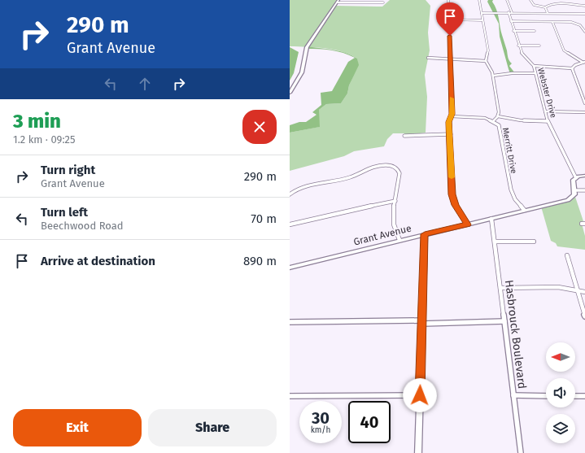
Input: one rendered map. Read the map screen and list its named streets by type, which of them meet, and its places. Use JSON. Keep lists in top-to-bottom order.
{
  "streets": {
    "street": [
      "Webster Drive",
      "Merritt Drive",
      "Grant Avenue",
      "Hasbrouck Boulevard"
    ]
  },
  "crossings": [
    ["Webster Drive", "Grant Avenue"],
    ["Merritt Drive", "Grant Avenue"],
    ["Grant Avenue", "Hasbrouck Boulevard"]
  ],
  "north": "left",
  "page": {
    "turn": ["290 m", "Grant Avenue"],
    "heading": ["3 min", "1.2 km · 09:25"],
    "list": [
      {
        "name": "Turn right",
        "note": "Grant Avenue",
        "value": "290 m"
      },
      {
        "name": "Turn left",
        "note": "Beechwood Road",
        "value": "70 m"
      },
      {
        "name": "Arrive at destination",
        "value": "890 m"
      }
    ],
    "speed": "30 km/h",
    "limit": "40",
    "buttons": ["Exit", "Share"]
  }
}
